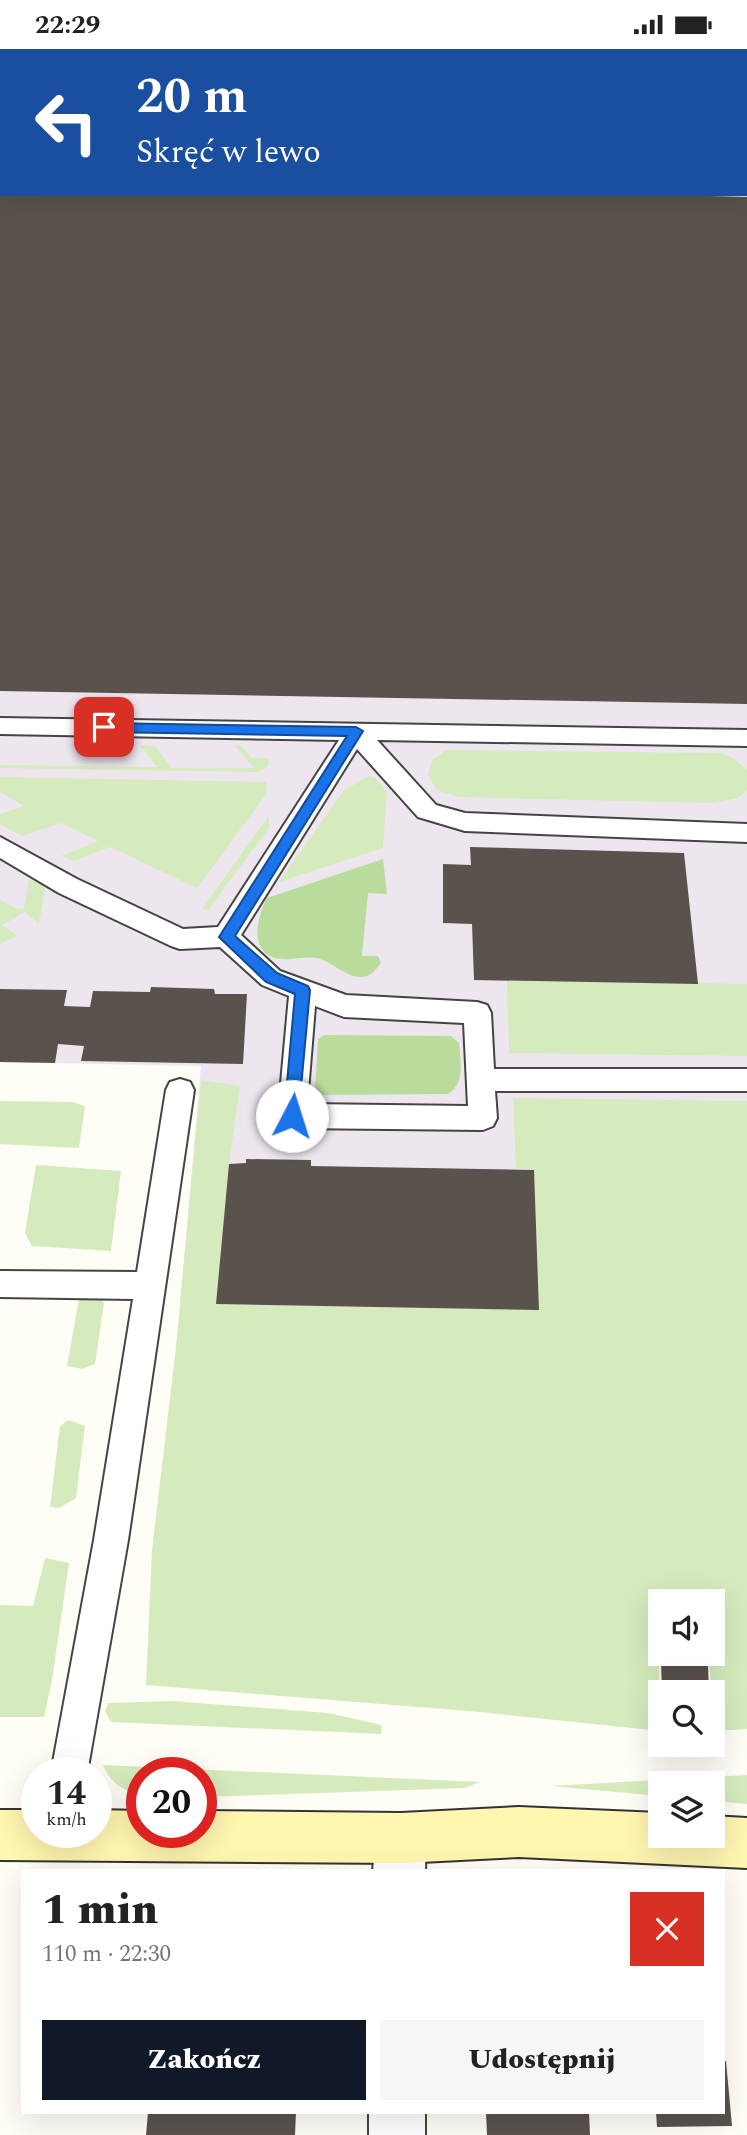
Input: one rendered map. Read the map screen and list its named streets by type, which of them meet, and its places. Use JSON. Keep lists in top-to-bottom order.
{
  "page": {
    "status": "22:29",
    "turn": ["20 m", "Skręć w lewo"],
    "speed": "14 km/h",
    "limit": "20",
    "heading": ["1 min", "110 m · 22:30"],
    "buttons": ["Zakończ", "Udostępnij"]
  }
}
